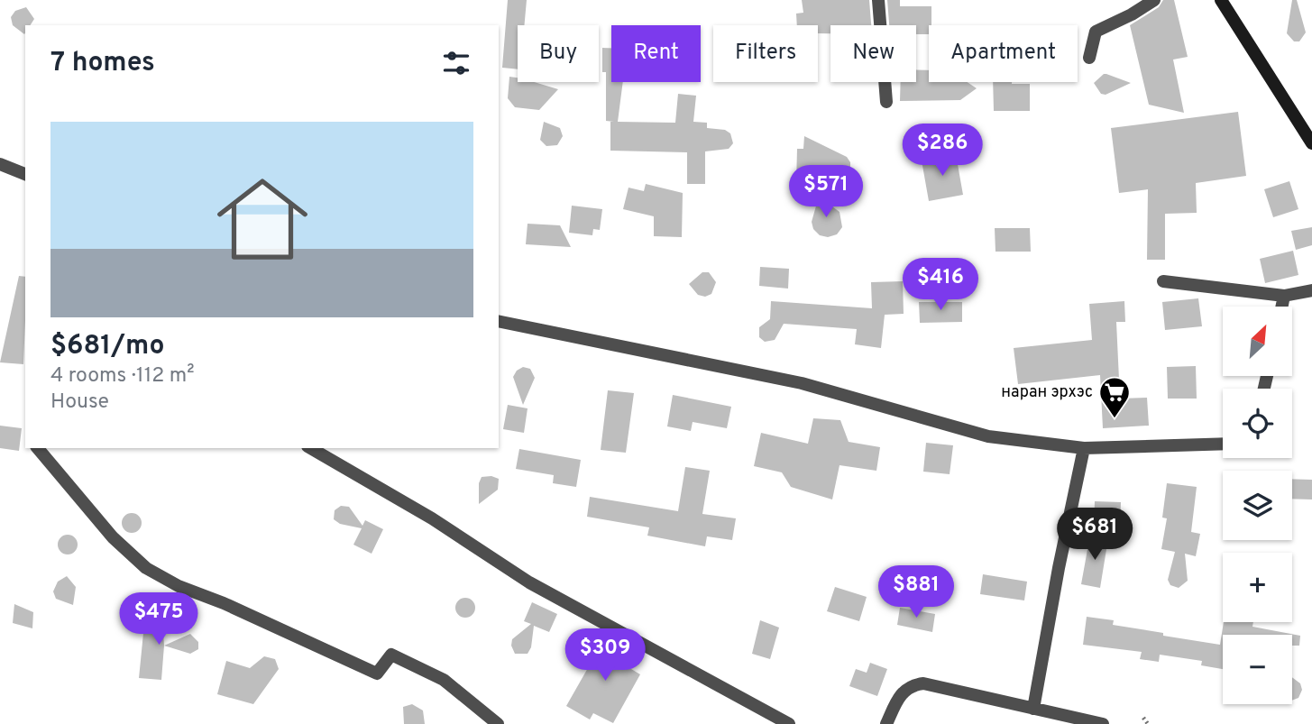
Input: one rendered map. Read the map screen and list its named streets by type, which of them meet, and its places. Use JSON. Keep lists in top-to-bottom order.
{
  "places": {
    "supermarket": ["наран эрхэс"]
  },
  "north": "top right",
  "page": {
    "chip": [
      "Buy",
      "Rent",
      "Filters",
      "New",
      "Apartment"
    ],
    "heading": "7 homes",
    "list": [
      {
        "name": "$681/mo",
        "note": "4 rooms · 112 m² · House"
      }
    ],
    "price": [
      "$286",
      "$571",
      "$416",
      "$681",
      "$881",
      "$475",
      "$309"
    ],
    "map_buttons": ["+", "−"]
  }
}
